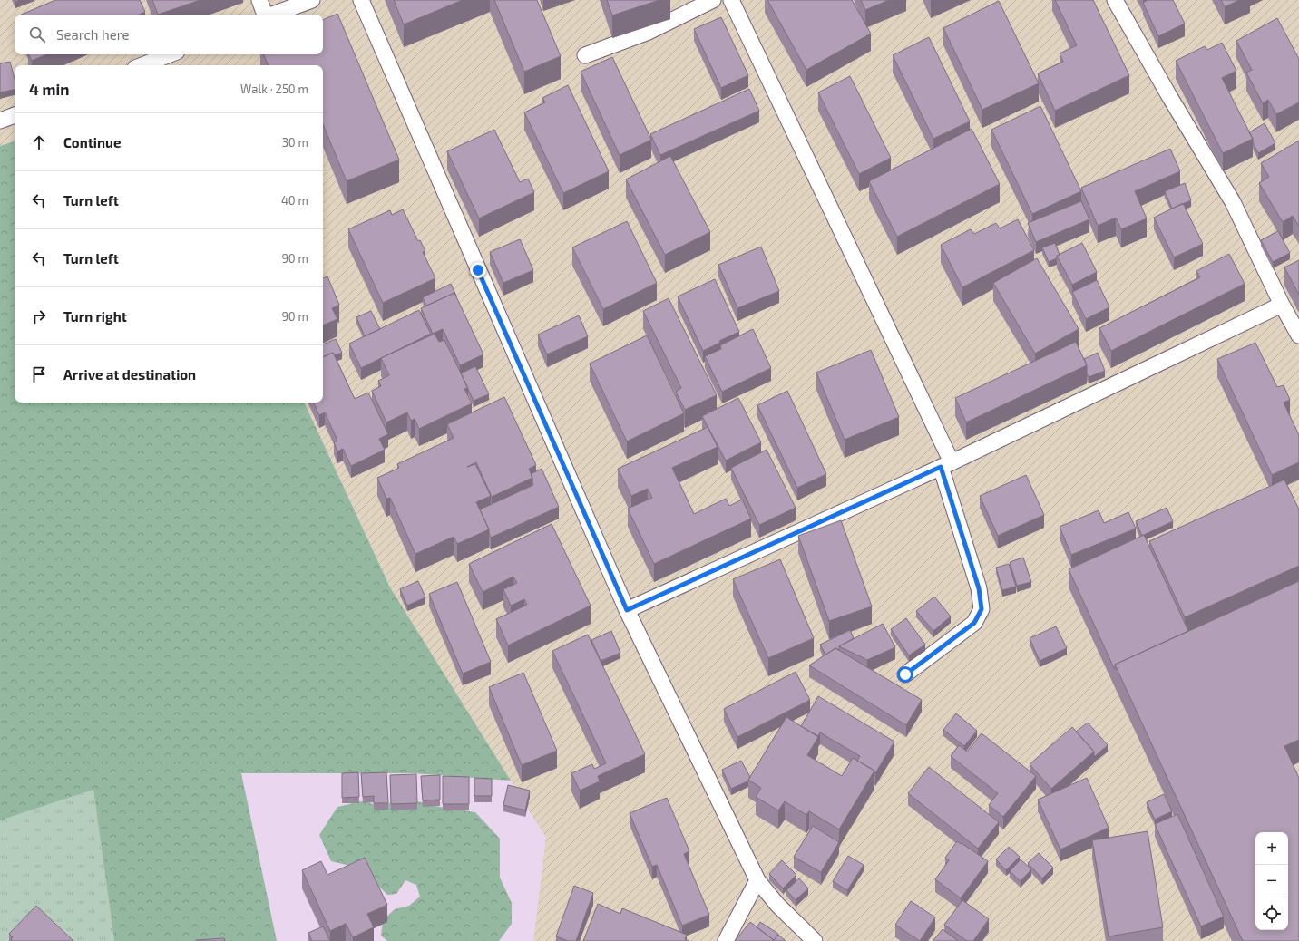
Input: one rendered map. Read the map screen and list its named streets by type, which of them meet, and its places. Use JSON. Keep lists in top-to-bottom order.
{
  "page": {
    "search": "Search here",
    "heading": ["4 min", "Walk · 250 m"],
    "list": [
      ["Continue", "30 m"],
      ["Turn left", "40 m"],
      ["Turn left", "90 m"],
      ["Turn right", "90 m"],
      "Arrive at destination"
    ],
    "map_buttons": ["+", "−"]
  }
}
